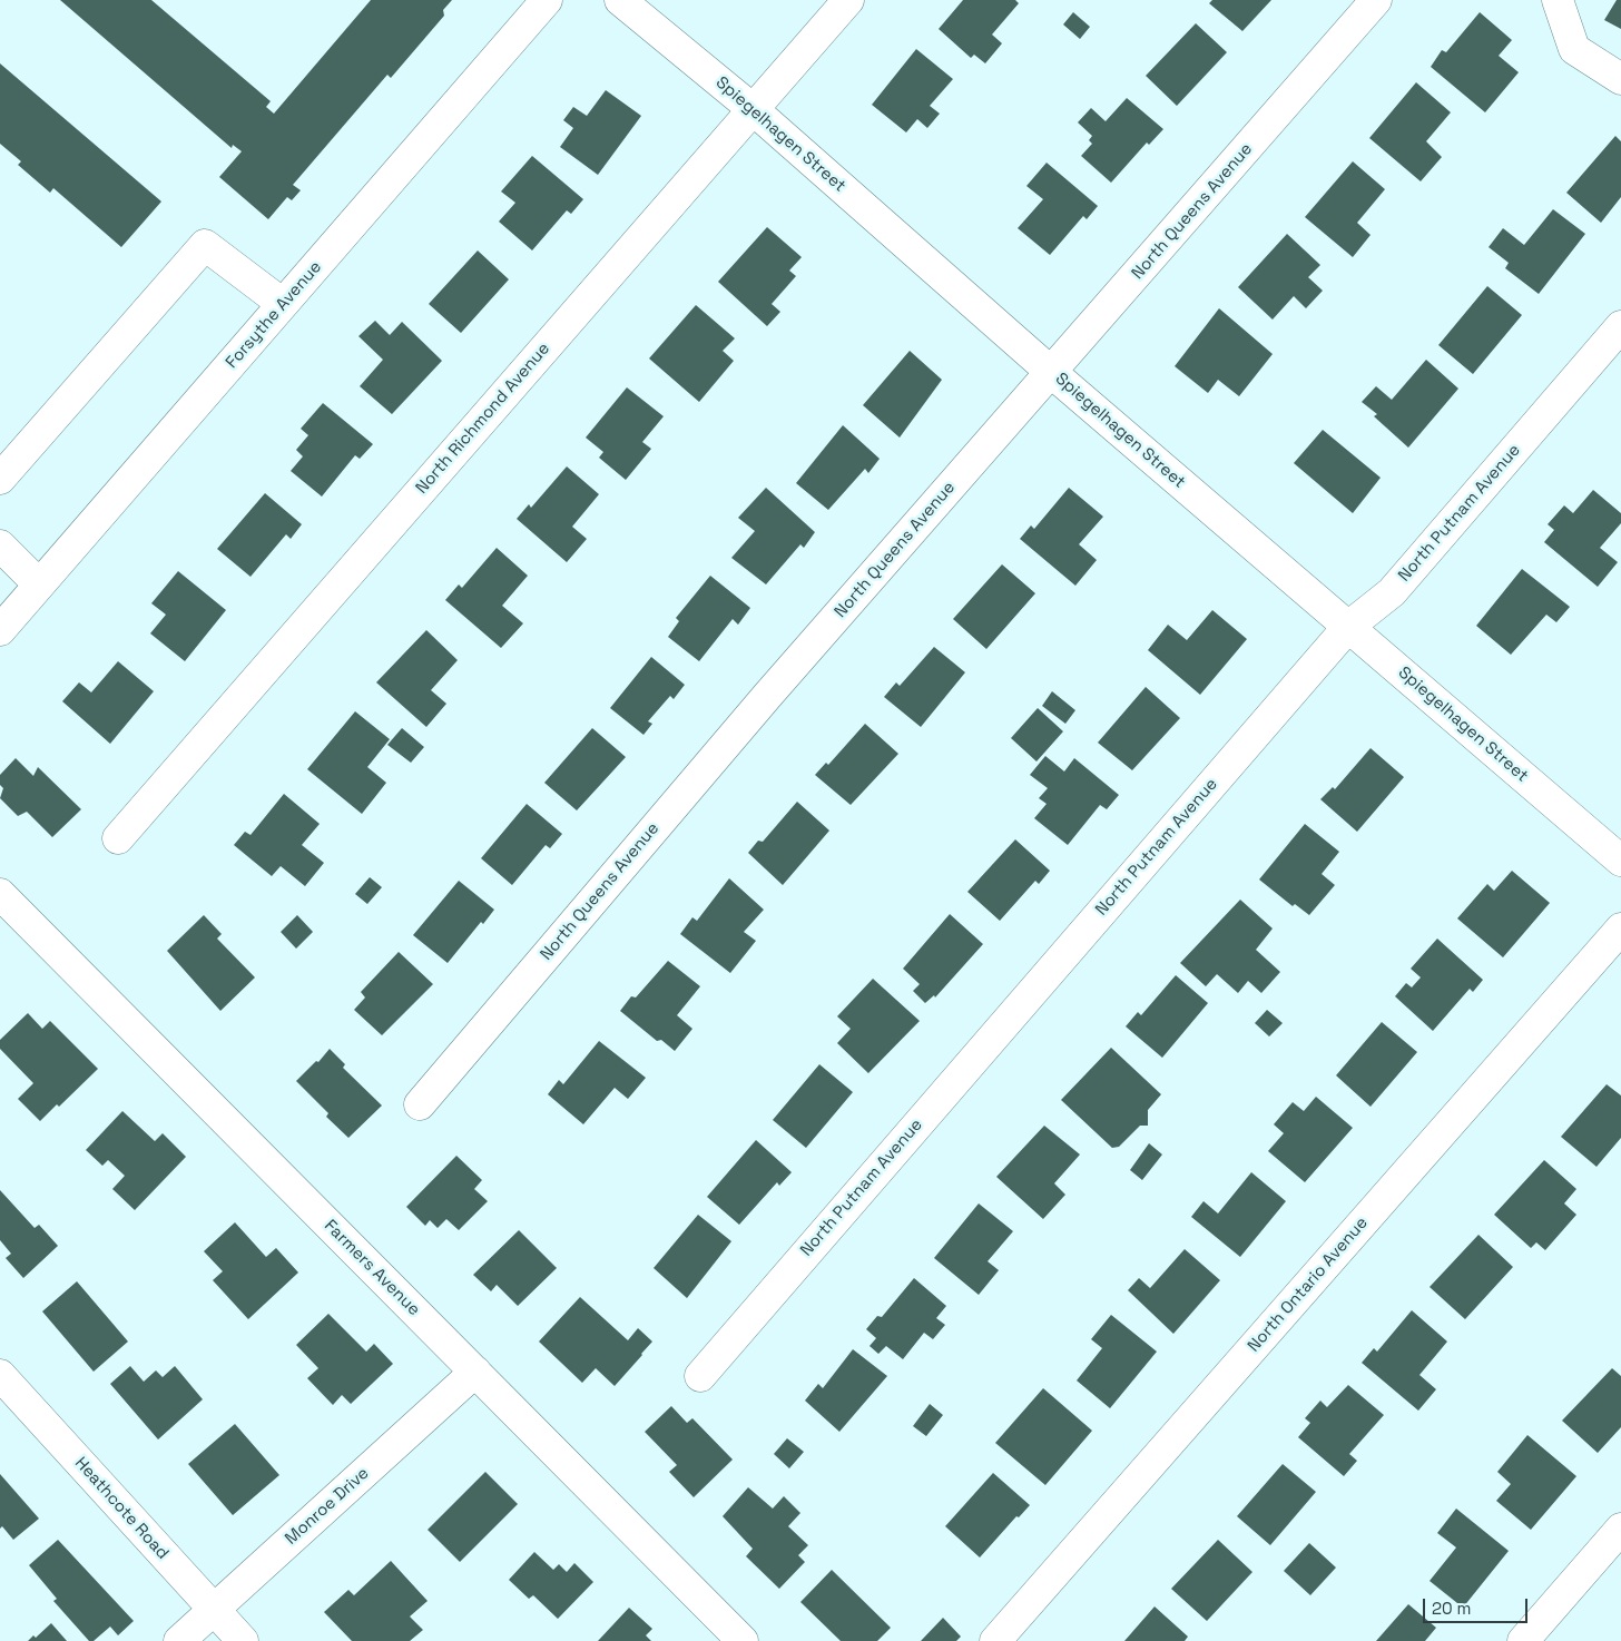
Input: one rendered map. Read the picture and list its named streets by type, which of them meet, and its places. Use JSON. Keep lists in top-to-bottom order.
{
  "streets": {
    "street": [
      "Spiegelhagen Street",
      "North Queens Avenue",
      "Forsythe Avenue",
      "North Richmond Avenue",
      "North Putnam Avenue",
      "Farmers Avenue",
      "North Ontario Avenue",
      "Monroe Drive",
      "Heathcote Road"
    ]
  },
  "crossings": [
    ["Spiegelhagen Street", "North Queens Avenue"],
    ["Spiegelhagen Street", "North Richmond Avenue"],
    ["Spiegelhagen Street", "North Putnam Avenue"],
    ["Farmers Avenue", "Monroe Drive"],
    ["Monroe Drive", "Heathcote Road"]
  ],
  "scale_bar": "20 m"
}
